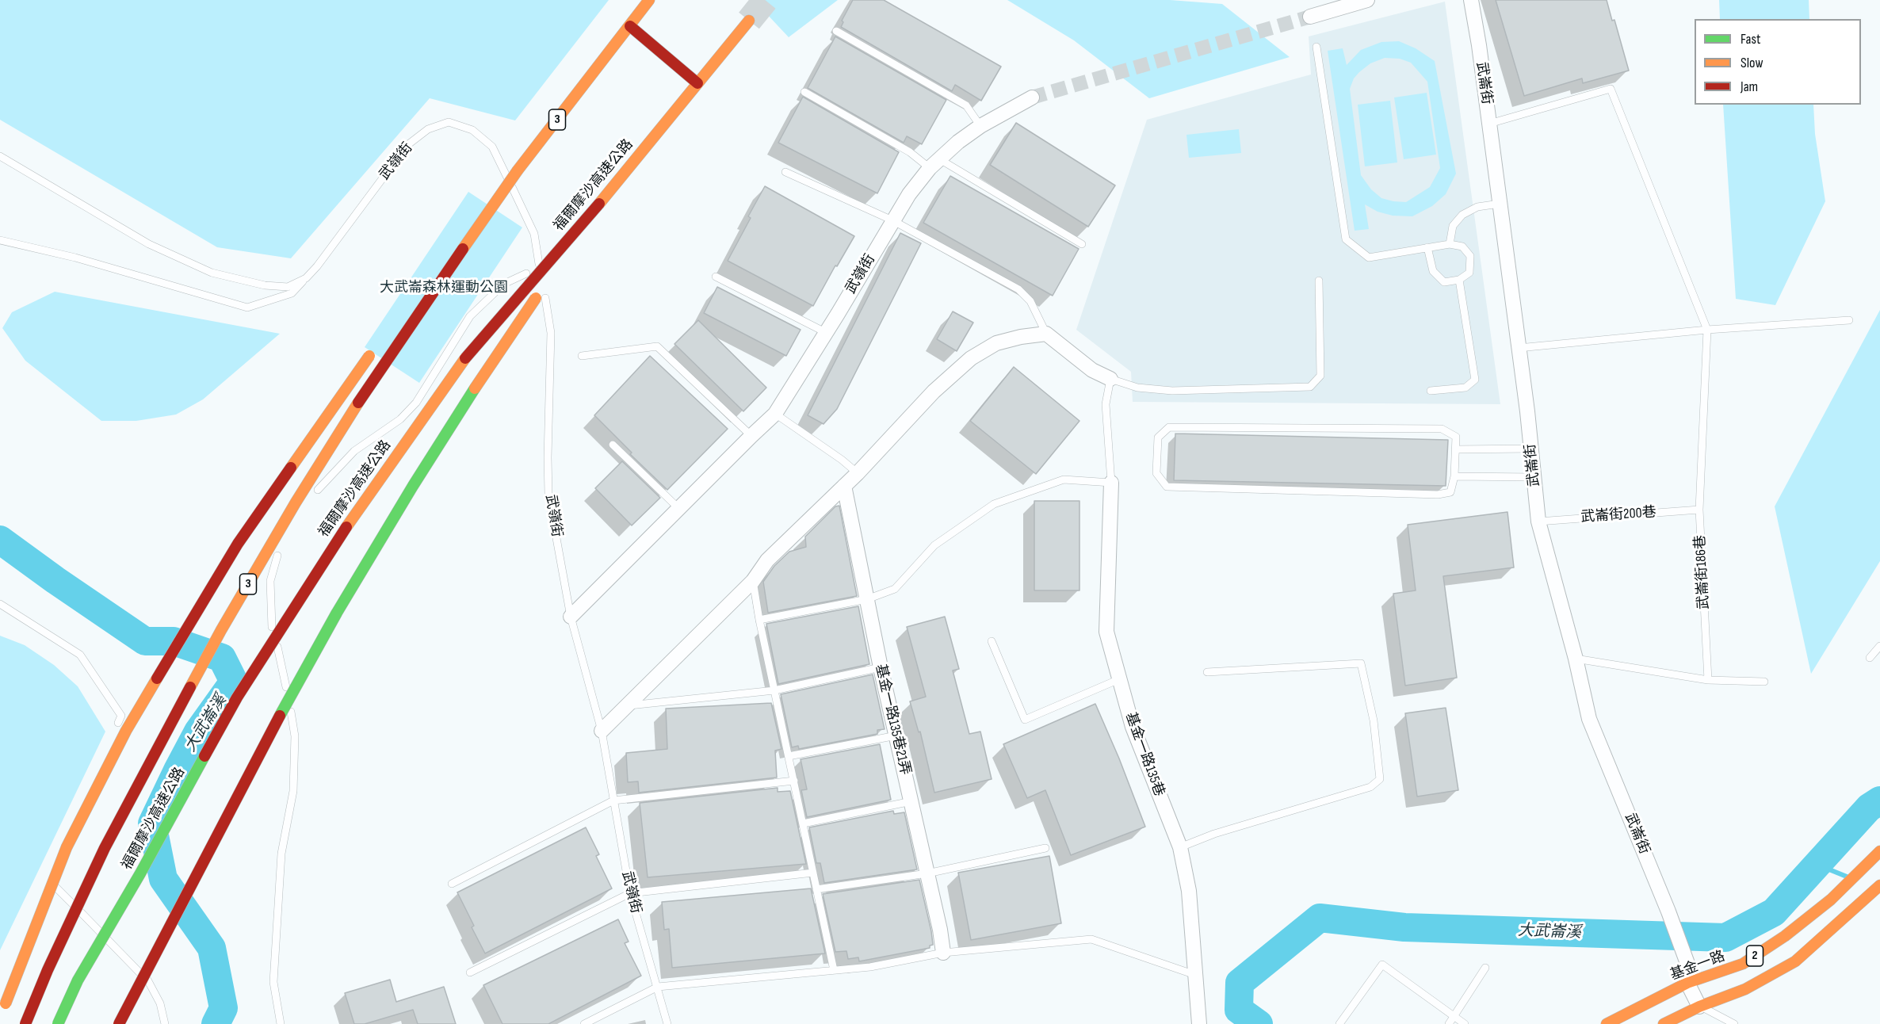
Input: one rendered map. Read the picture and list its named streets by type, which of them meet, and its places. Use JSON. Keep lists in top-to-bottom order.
{
  "streets": {
    "main road": [
      "3",
      "福爾摩沙高速公路",
      "2",
      "基金一路"
    ],
    "street": [
      "武崙街",
      "武嶺街",
      "基金一路135巷21弄",
      "基金一路135巷"
    ],
    "lane": ["武崙街200巷", "武崙街186巷"]
  },
  "crossings": [
    ["武崙街", "武崙街200巷"],
    ["武崙街", "基金一路"],
    ["武崙街200巷", "武崙街186巷"]
  ],
  "water": ["大武崙溪"],
  "parks": ["大武崙森林運動公園"],
  "legend": ["Fast", "Slow", "Jam"]
}
